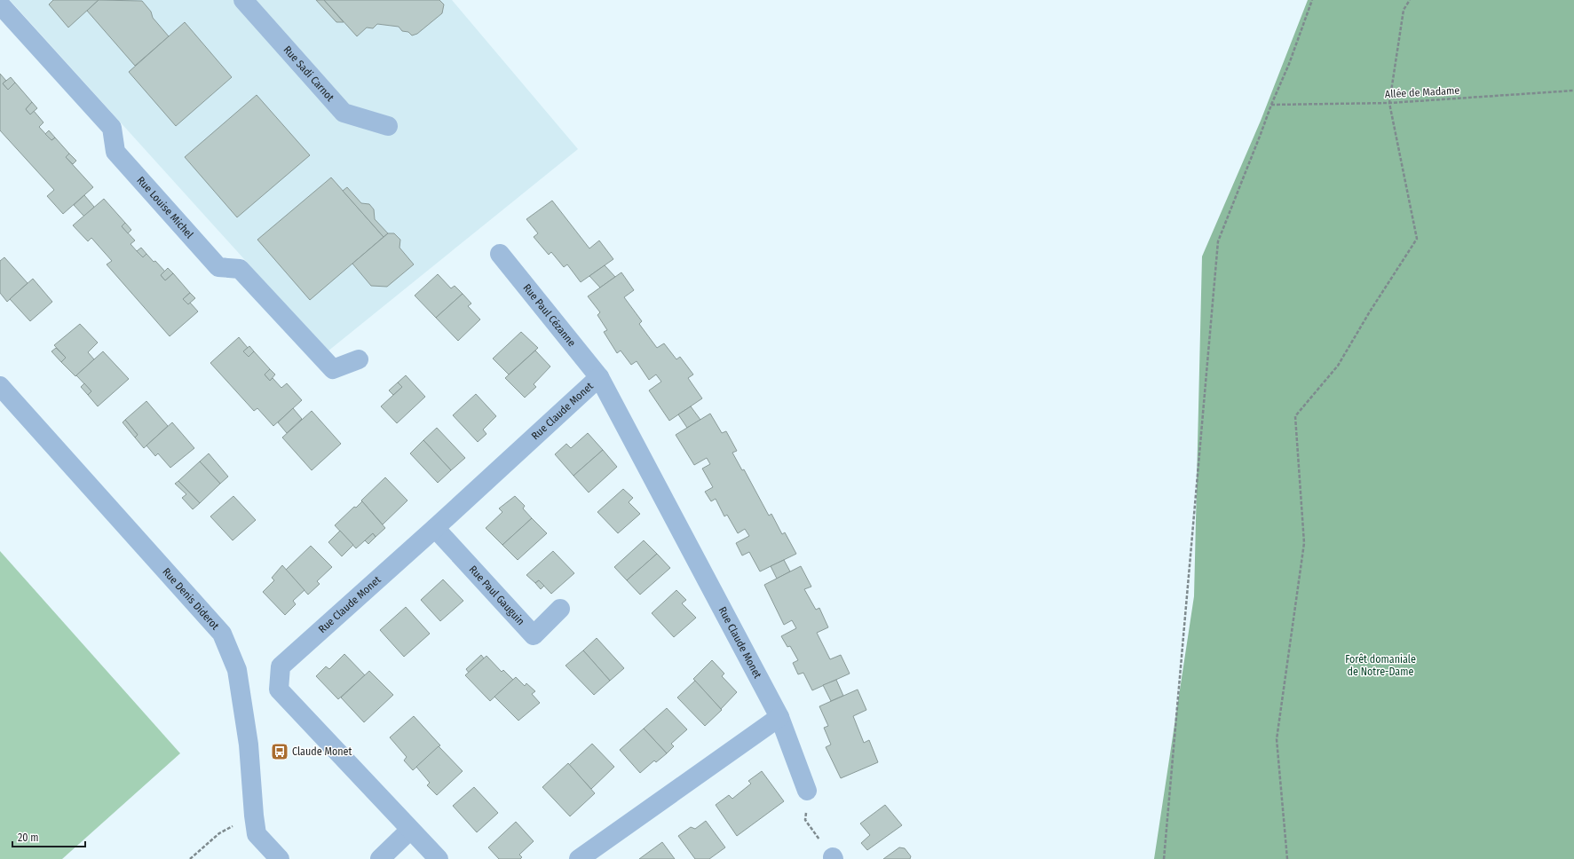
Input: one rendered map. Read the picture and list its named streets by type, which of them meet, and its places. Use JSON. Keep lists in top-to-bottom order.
{
  "streets": {
    "street": [
      "Rue Sadi Carnot",
      "Rue Louise Michel",
      "Rue Paul Cézanne",
      "Rue Claude Monet",
      "Rue Paul Gauguin",
      "Rue Denis Diderot"
    ],
    "path": ["Allée de Madame"]
  },
  "crossings": [
    ["Rue Paul Cézanne", "Rue Claude Monet"],
    ["Rue Claude Monet", "Rue Paul Gauguin"]
  ],
  "parks": ["Forêt domaniale de Notre-Dame"],
  "places": {
    "bus stop": ["Claude Monet"]
  },
  "scale_bar": "20 m"
}
